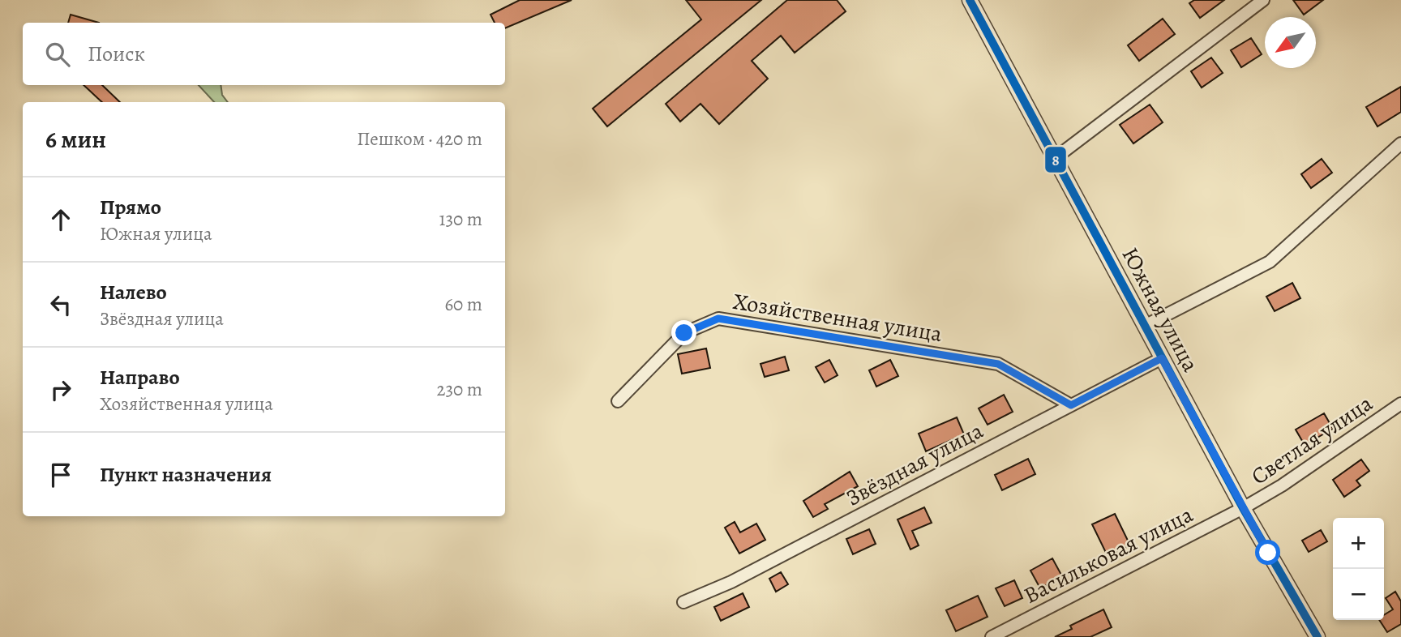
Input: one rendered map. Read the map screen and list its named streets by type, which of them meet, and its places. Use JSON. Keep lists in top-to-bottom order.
{
  "streets": {
    "street": [
      "Южная улица",
      "Хозяйственная улица",
      "Светлая улица",
      "Звёздная улица",
      "Васильковая улица"
    ]
  },
  "crossings": [
    ["Южная улица", "Светлая улица"],
    ["Южная улица", "Звёздная улица"],
    ["Южная улица", "Васильковая улица"],
    ["Хозяйственная улица", "Звёздная улица"],
    ["Светлая улица", "Васильковая улица"]
  ],
  "lines": ["transit line 8"],
  "north": "bottom left",
  "page": {
    "search": "Поиск",
    "heading": ["6 мин", "Пешком · 420 m"],
    "list": [
      ["Прямо", "Южная улица", "130 m"],
      ["Налево", "Звёздная улица", "60 m"],
      ["Направо", "Хозяйственная улица", "230 m"],
      "Пункт назначения"
    ],
    "map_buttons": ["+", "−"]
  }
}
